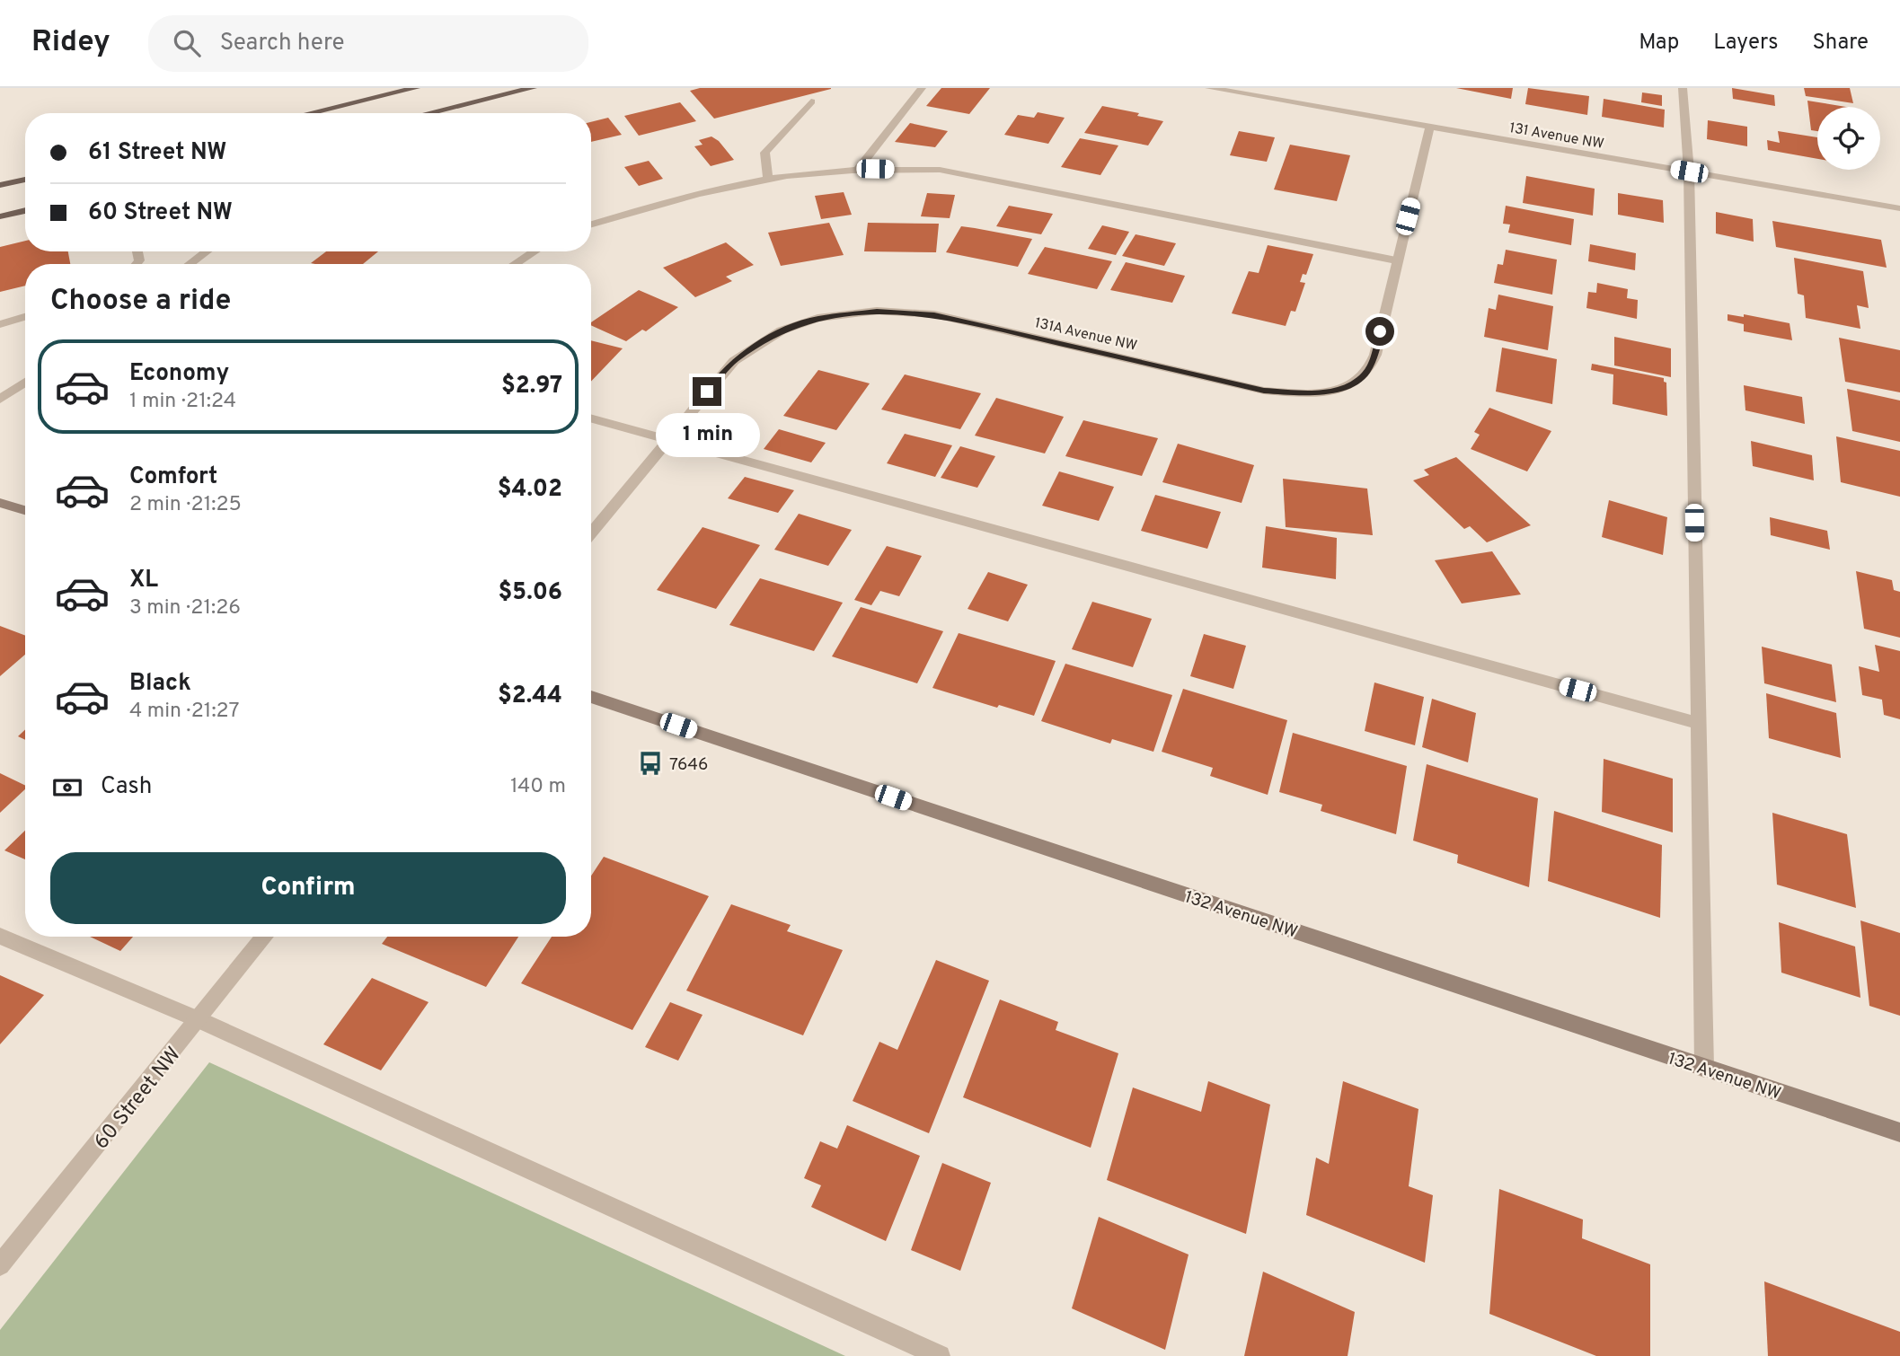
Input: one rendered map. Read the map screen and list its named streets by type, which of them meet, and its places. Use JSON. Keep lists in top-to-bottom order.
{
  "streets": {
    "street": [
      "131 Avenue NW",
      "131A Avenue NW",
      "132 Avenue NW",
      "60 Street NW"
    ]
  },
  "places": {
    "bus stop": ["7646"]
  },
  "page": {
    "header": "Ridey",
    "search": "Search here",
    "nav": ["Map", "Layers", "Share"],
    "banner": ["61 Street NW", "60 Street NW"],
    "heading": "Choose a ride",
    "list": [
      {
        "name": "Economy",
        "note": "1 min · 21:24",
        "value": "$2.97"
      },
      {
        "name": "Comfort",
        "note": "2 min · 21:25",
        "value": "$4.02"
      },
      {
        "name": "XL",
        "note": "3 min · 21:26",
        "value": "$5.06"
      },
      {
        "name": "Black",
        "note": "4 min · 21:27",
        "value": "$2.44"
      }
    ],
    "bubble": "1 min",
    "pay": ["Cash", "140 m"],
    "buttons": "Confirm"
  }
}
